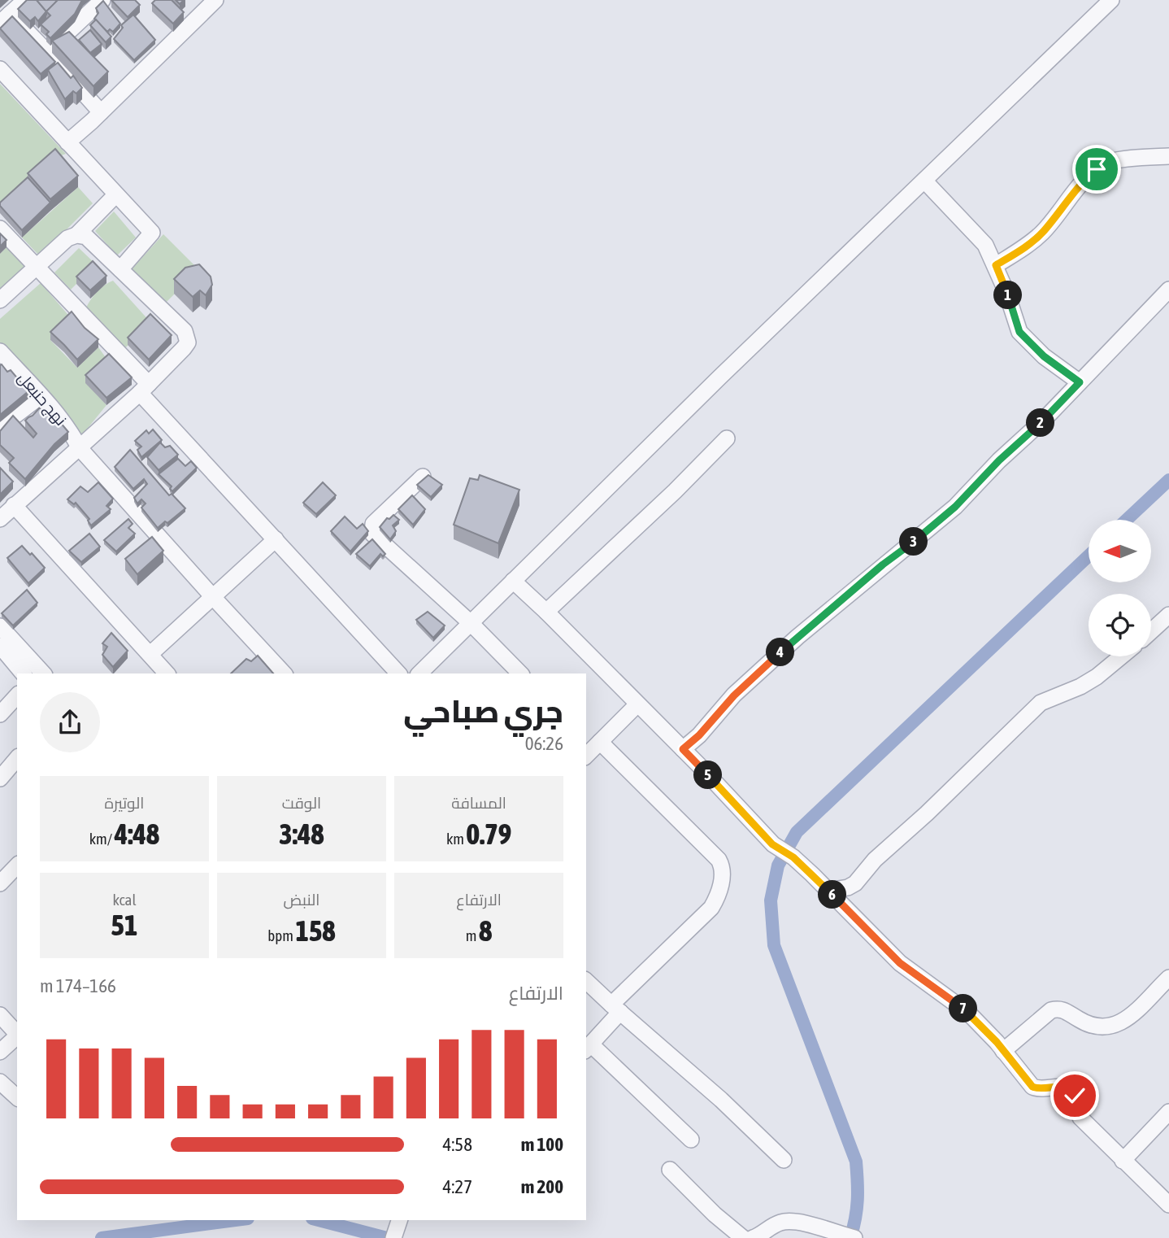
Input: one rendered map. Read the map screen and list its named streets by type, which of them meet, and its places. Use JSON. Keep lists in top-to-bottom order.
{
  "streets": {
    "street": ["نهج حنبعل"]
  },
  "north": "left",
  "page": {
    "pins": [
      "1",
      "2",
      "3",
      "4",
      "5",
      "6",
      "7"
    ],
    "heading": ["جري صباحي", "06:26"],
    "stats": [
      ["المسافة", "0.79 km"],
      ["الوقت", "3:48"],
      ["الوتيرة", "4:48 /km"],
      ["الارتفاع", "8 m"],
      ["النبض", "158 bpm"],
      ["kcal", "51"]
    ],
    "chart": ["الارتفاع", "166–174 m"],
    "list": [
      {
        "name": "100 m",
        "note": "4:58"
      },
      {
        "name": "200 m",
        "note": "4:27"
      }
    ]
  }
}
